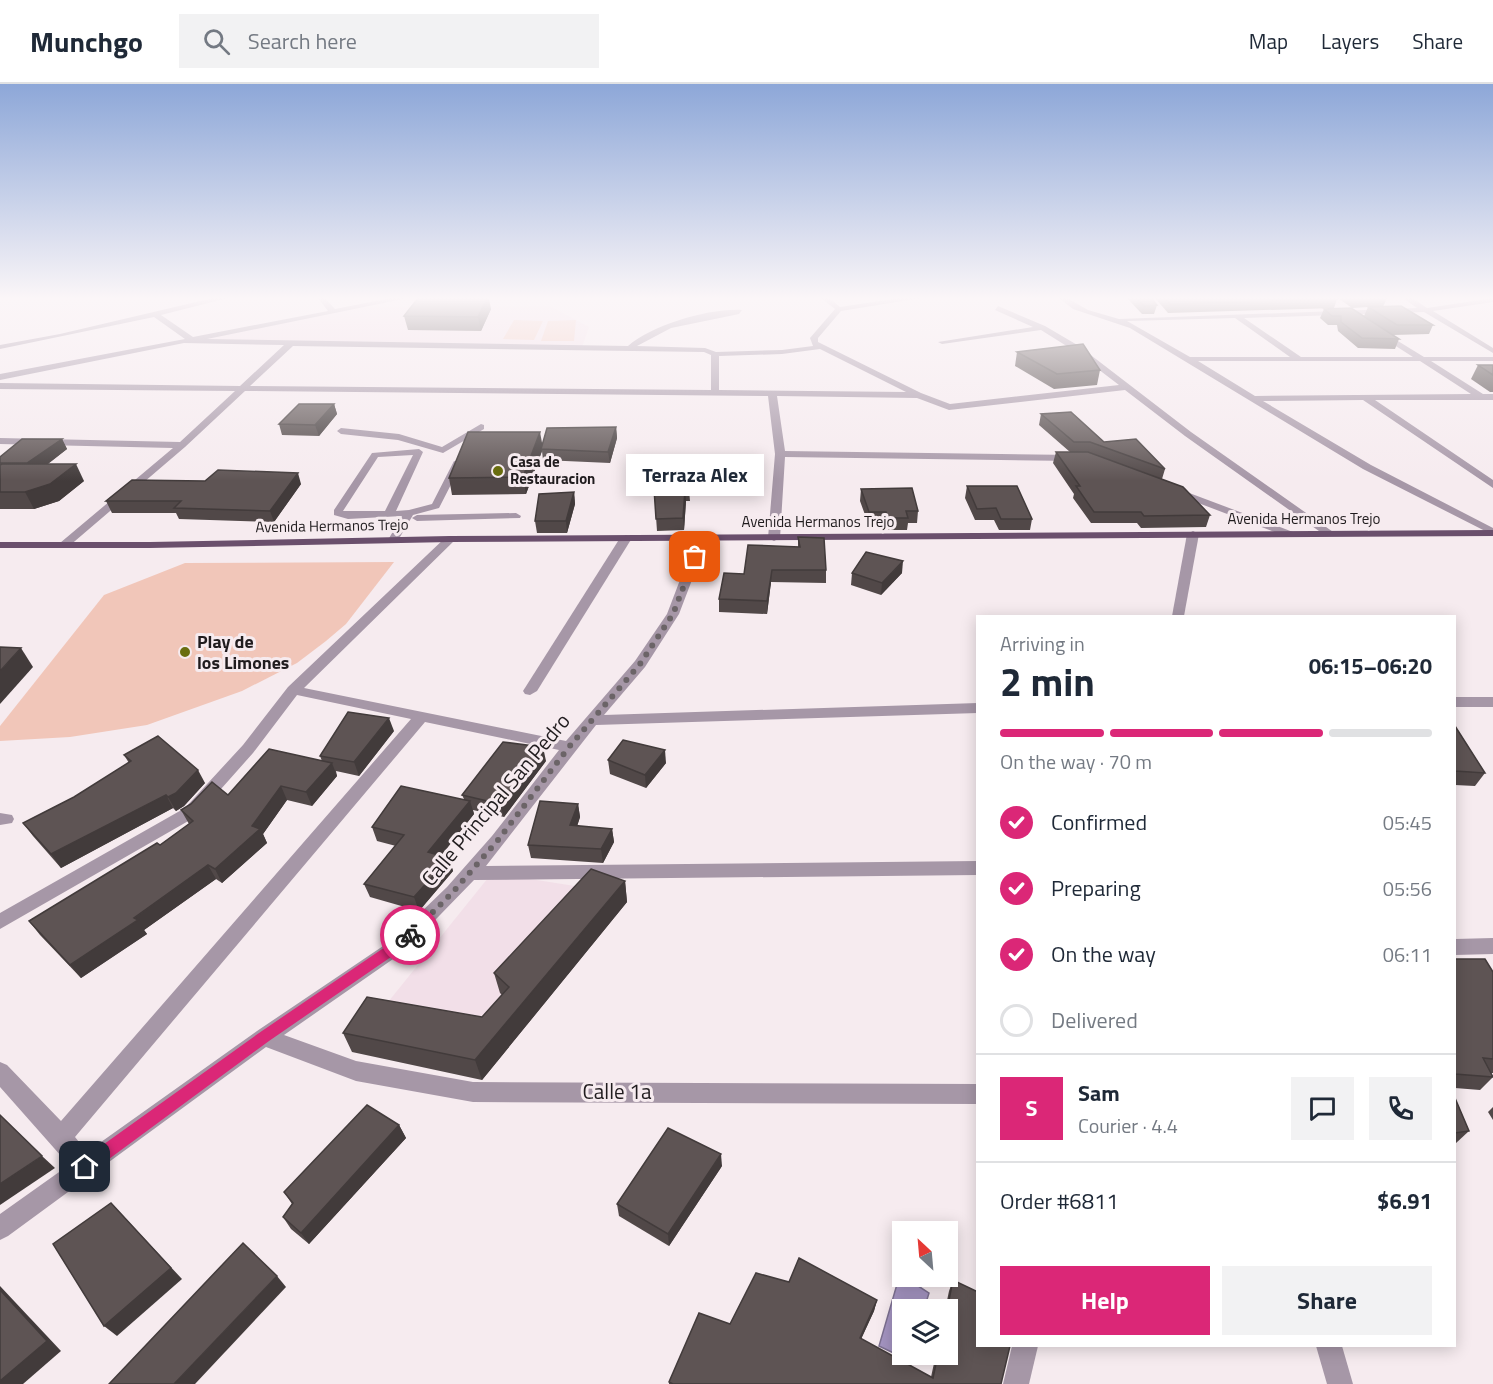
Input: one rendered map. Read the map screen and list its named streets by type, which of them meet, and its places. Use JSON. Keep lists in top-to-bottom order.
{
  "streets": {
    "main road": ["Avenida Hermanos Trejo"],
    "street": ["Calle Principal San Pedro", "Calle 1a"]
  },
  "crossings": [
    ["Avenida Hermanos Trejo", "Calle Principal San Pedro"],
    ["Calle Principal San Pedro", "Calle 1a"]
  ],
  "places": ["Casa de Restauracion", "Terraza Alex", "Play de los Limones"],
  "north": "top left",
  "page": {
    "header": "Munchgo",
    "search": "Search here",
    "nav": ["Map", "Layers", "Share"],
    "bubble": "Terraza Alex",
    "heading": ["2 min", "Arriving in", "06:15–06:20"],
    "panel": [
      "Sam",
      "Courier · 4.4",
      "Order #6811",
      "$6.91"
    ],
    "bar": "On the way · 70 m",
    "list": [
      ["Confirmed", "05:45"],
      ["Preparing", "05:56"],
      ["On the way", "06:11"],
      "Delivered"
    ],
    "round": "S",
    "buttons": ["Help", "Share"]
  }
}
